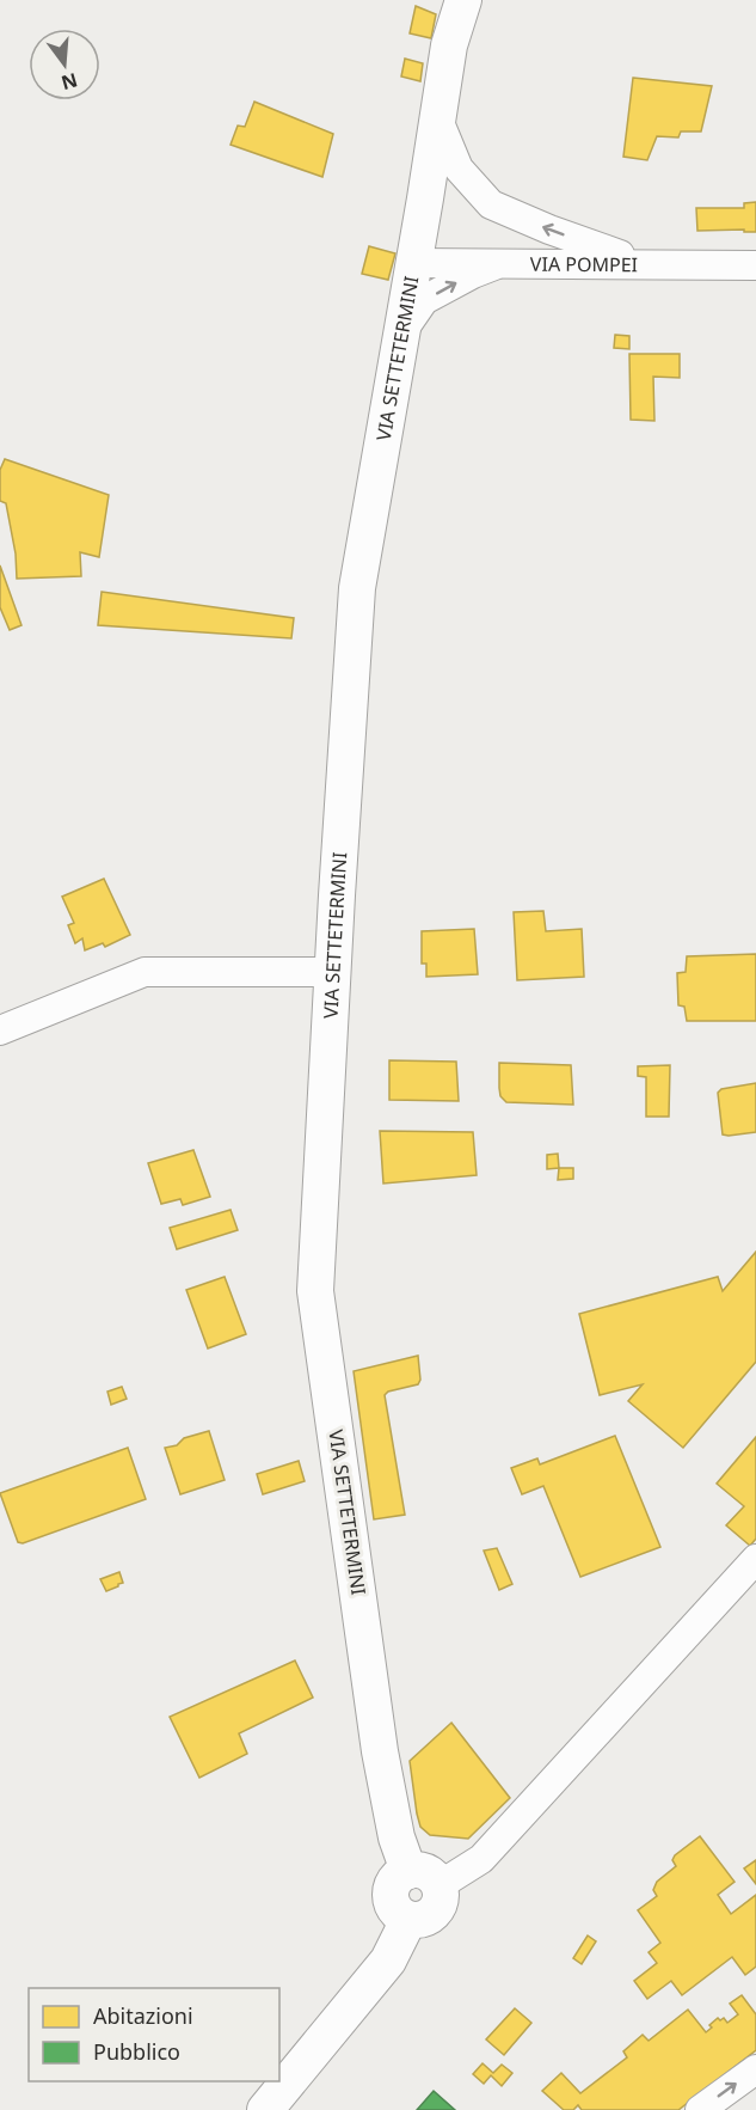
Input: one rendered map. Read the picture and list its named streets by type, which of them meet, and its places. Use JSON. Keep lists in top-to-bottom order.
{
  "streets": {
    "main road": ["VIA SETTETERMINI"],
    "street": ["VIA POMPEI"]
  },
  "crossings": [
    ["VIA POMPEI", "VIA SETTETERMINI"]
  ],
  "legend": ["Abitazioni", "Pubblico"],
  "north": "bottom"
}
